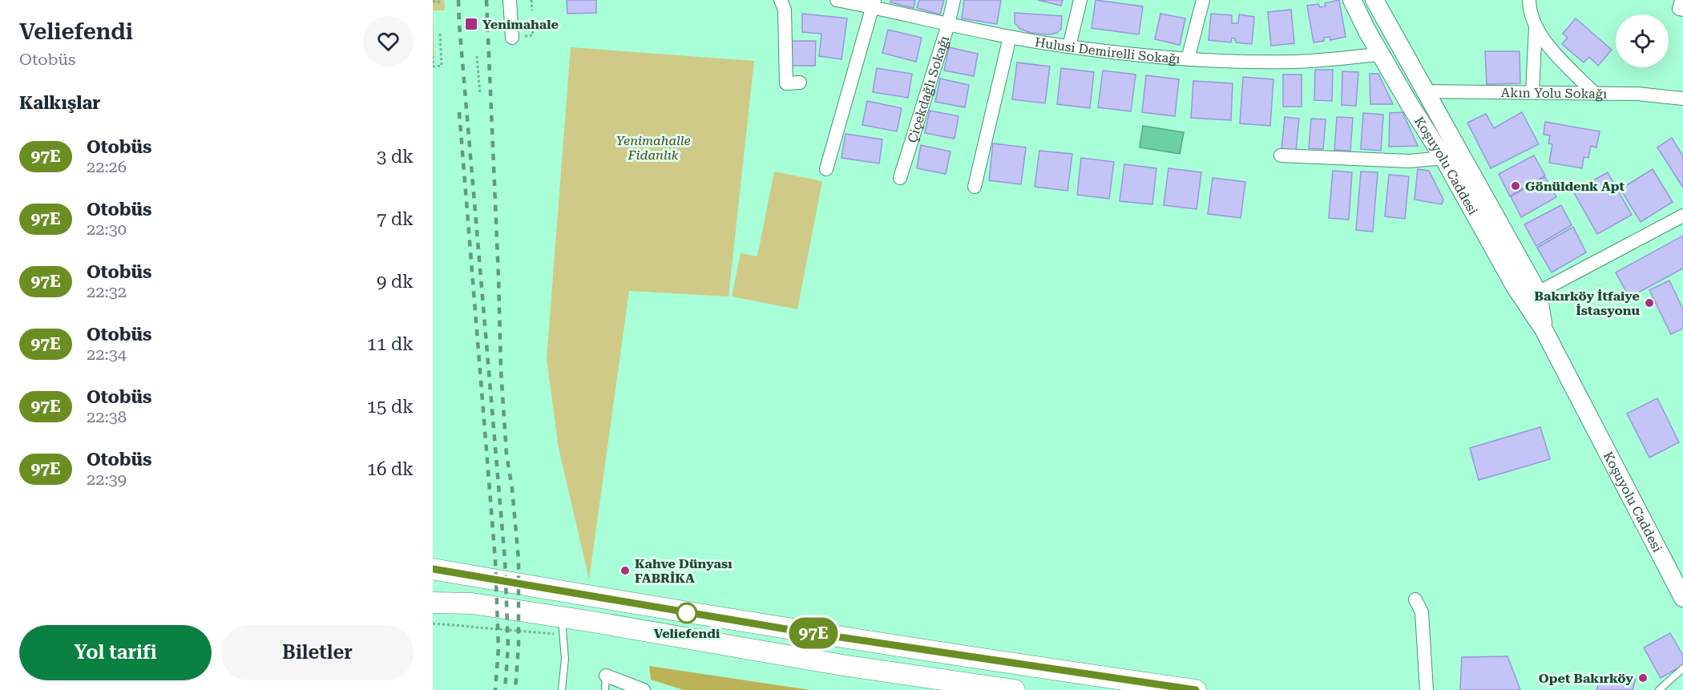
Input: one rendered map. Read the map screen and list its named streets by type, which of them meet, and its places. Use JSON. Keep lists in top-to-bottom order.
{
  "streets": {
    "street": [
      "Hulusi Demirelli Sokağı",
      "Çiçekdağlı Sokağı",
      "Akın Yolu Sokağı",
      "Koşuyolu Caddesi"
    ]
  },
  "crossings": [
    ["Hulusi Demirelli Sokağı", "Çiçekdağlı Sokağı"],
    ["Hulusi Demirelli Sokağı", "Koşuyolu Caddesi"],
    ["Akın Yolu Sokağı", "Koşuyolu Caddesi"]
  ],
  "parks": ["Yenimahalle Fidanlık"],
  "places": {
    "transit": ["Yenimahale"],
    "other": [
      "Gönüldenk Apt",
      "Bakırköy İtfaiye İstasyonu",
      "Kahve Dünyası FABRİKA",
      "Veliefendi",
      "Opet Bakırköy"
    ]
  },
  "lines": ["bus line 97E"],
  "page": {
    "heading": [
      ["Veliefendi", "Otobüs"],
      "Kalkışlar"
    ],
    "on_map": "97E",
    "list": [
      {
        "mark": "97E",
        "name": "Otobüs",
        "note": "22:26",
        "value": "3 dk"
      },
      {
        "mark": "97E",
        "name": "Otobüs",
        "note": "22:30",
        "value": "7 dk"
      },
      {
        "mark": "97E",
        "name": "Otobüs",
        "note": "22:32",
        "value": "9 dk"
      },
      {
        "mark": "97E",
        "name": "Otobüs",
        "note": "22:34",
        "value": "11 dk"
      },
      {
        "mark": "97E",
        "name": "Otobüs",
        "note": "22:38",
        "value": "15 dk"
      },
      {
        "mark": "97E",
        "name": "Otobüs",
        "note": "22:39",
        "value": "16 dk"
      }
    ],
    "buttons": ["Yol tarifi", "Biletler"]
  }
}
